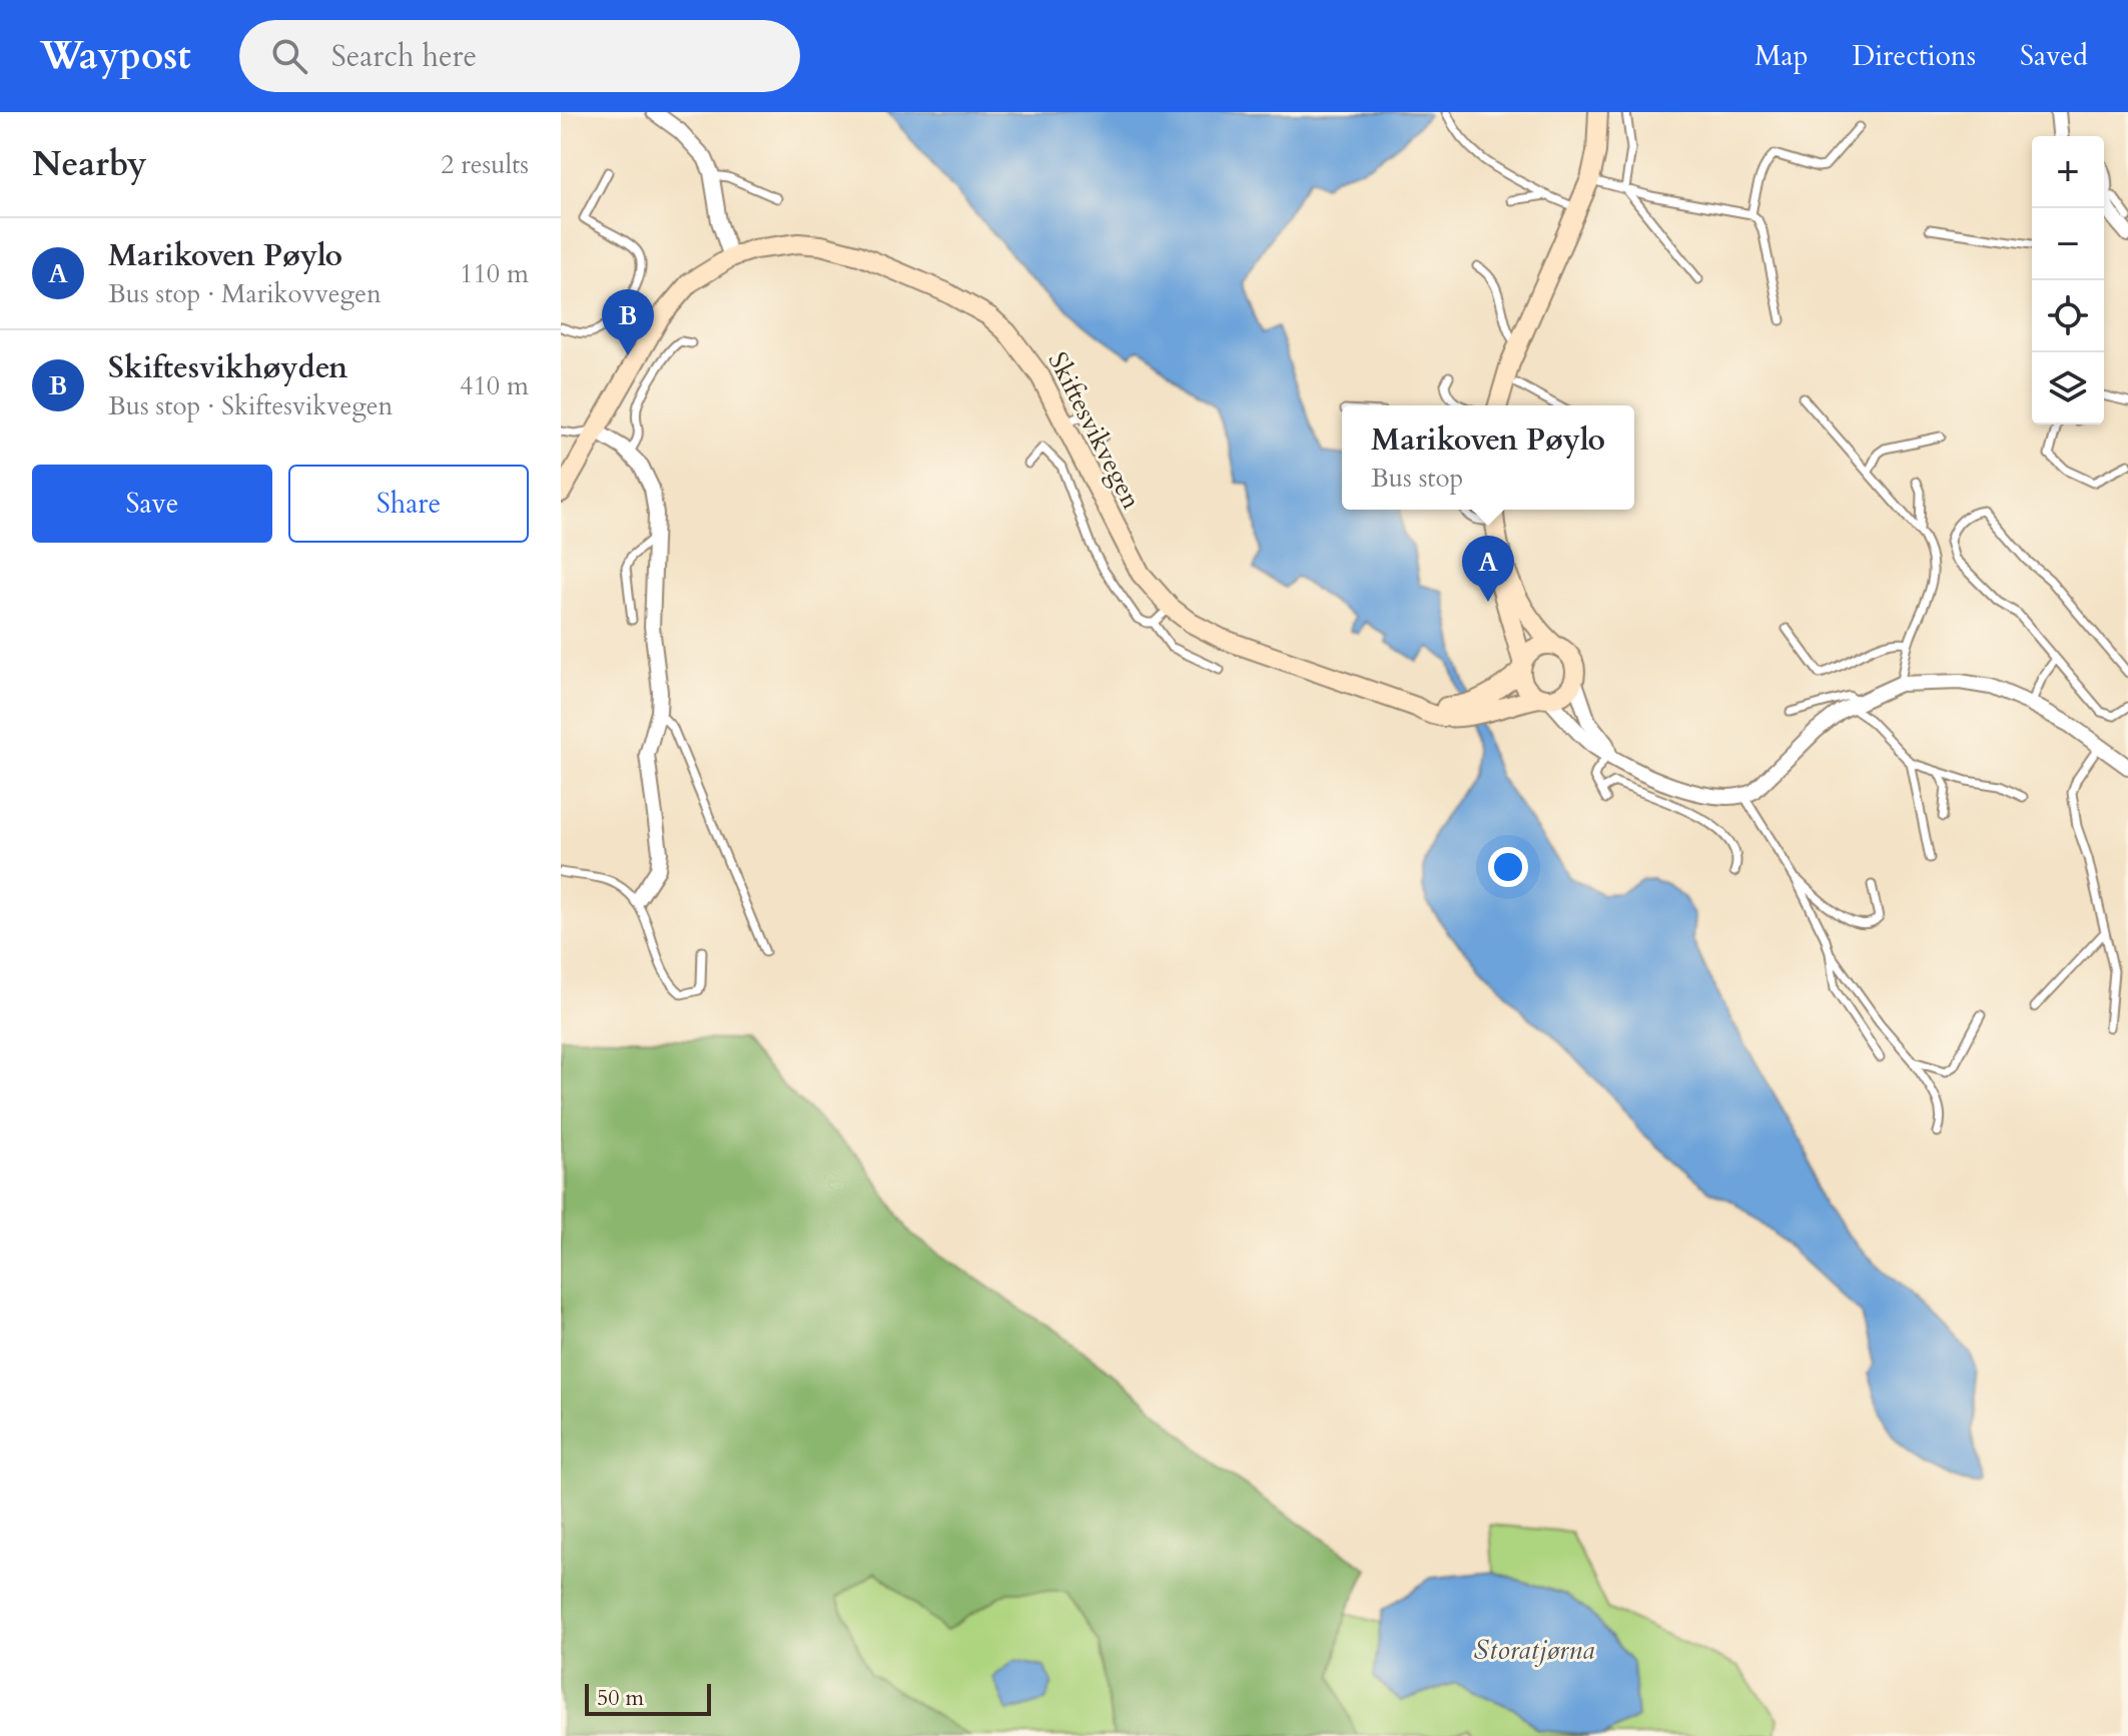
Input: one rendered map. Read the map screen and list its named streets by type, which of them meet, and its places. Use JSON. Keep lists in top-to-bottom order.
{
  "streets": {
    "main road": ["Skiftesvikvegen"]
  },
  "water": ["Storatjørna"],
  "scale_bar": "50 m",
  "page": {
    "header": "Waypost",
    "search": "Search here",
    "nav": ["Map", "Directions", "Saved"],
    "heading": ["Nearby", "2 results"],
    "map_buttons": ["+", "−"],
    "list": [
      {
        "mark": "A",
        "name": "Marikoven Pøylo",
        "note": "Bus stop · Marikovvegen",
        "value": "110 m"
      },
      {
        "mark": "B",
        "name": "Skiftesvikhøyden",
        "note": "Bus stop · Skiftesvikvegen",
        "value": "410 m"
      }
    ],
    "pins": ["B", "A"],
    "popup": ["Marikoven Pøylo", "Bus stop"],
    "buttons": ["Save", "Share"],
    "scale": "50 m"
  }
}
